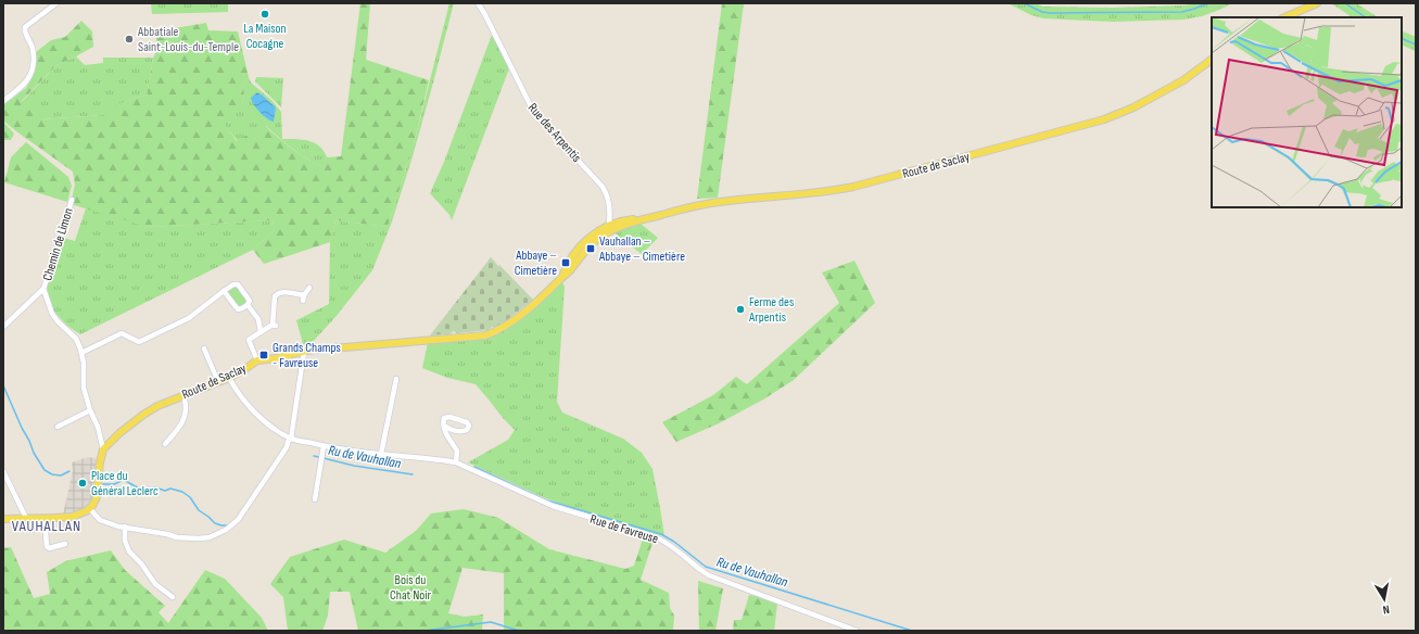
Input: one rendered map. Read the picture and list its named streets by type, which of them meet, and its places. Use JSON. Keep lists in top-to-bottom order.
{
  "streets": {
    "main road": ["Route de Saclay"],
    "street": ["Rue des Arpentis", "Chemin de Limon", "Rue de Favreuse"]
  },
  "crossings": [
    ["Rue des Arpentis", "Route de Saclay"],
    ["Route de Saclay", "Rue de Favreuse"]
  ],
  "districts": ["VAUHALLAN"],
  "water": ["Ru de Vauhallan"],
  "parks": ["Bois du Chat Noir"],
  "places": {
    "other": [
      "La Maison Cocagne",
      "Abbatiale Saint-Louis-du-Temple",
      "Ferme des Arpentis",
      "Place du Général Leclerc"
    ],
    "transit": ["Vauhallan – Abbaye – Cimetière", "Abbaye – Cimetière", "Grands Champs - Favreuse"]
  },
  "north": "bottom"
}
